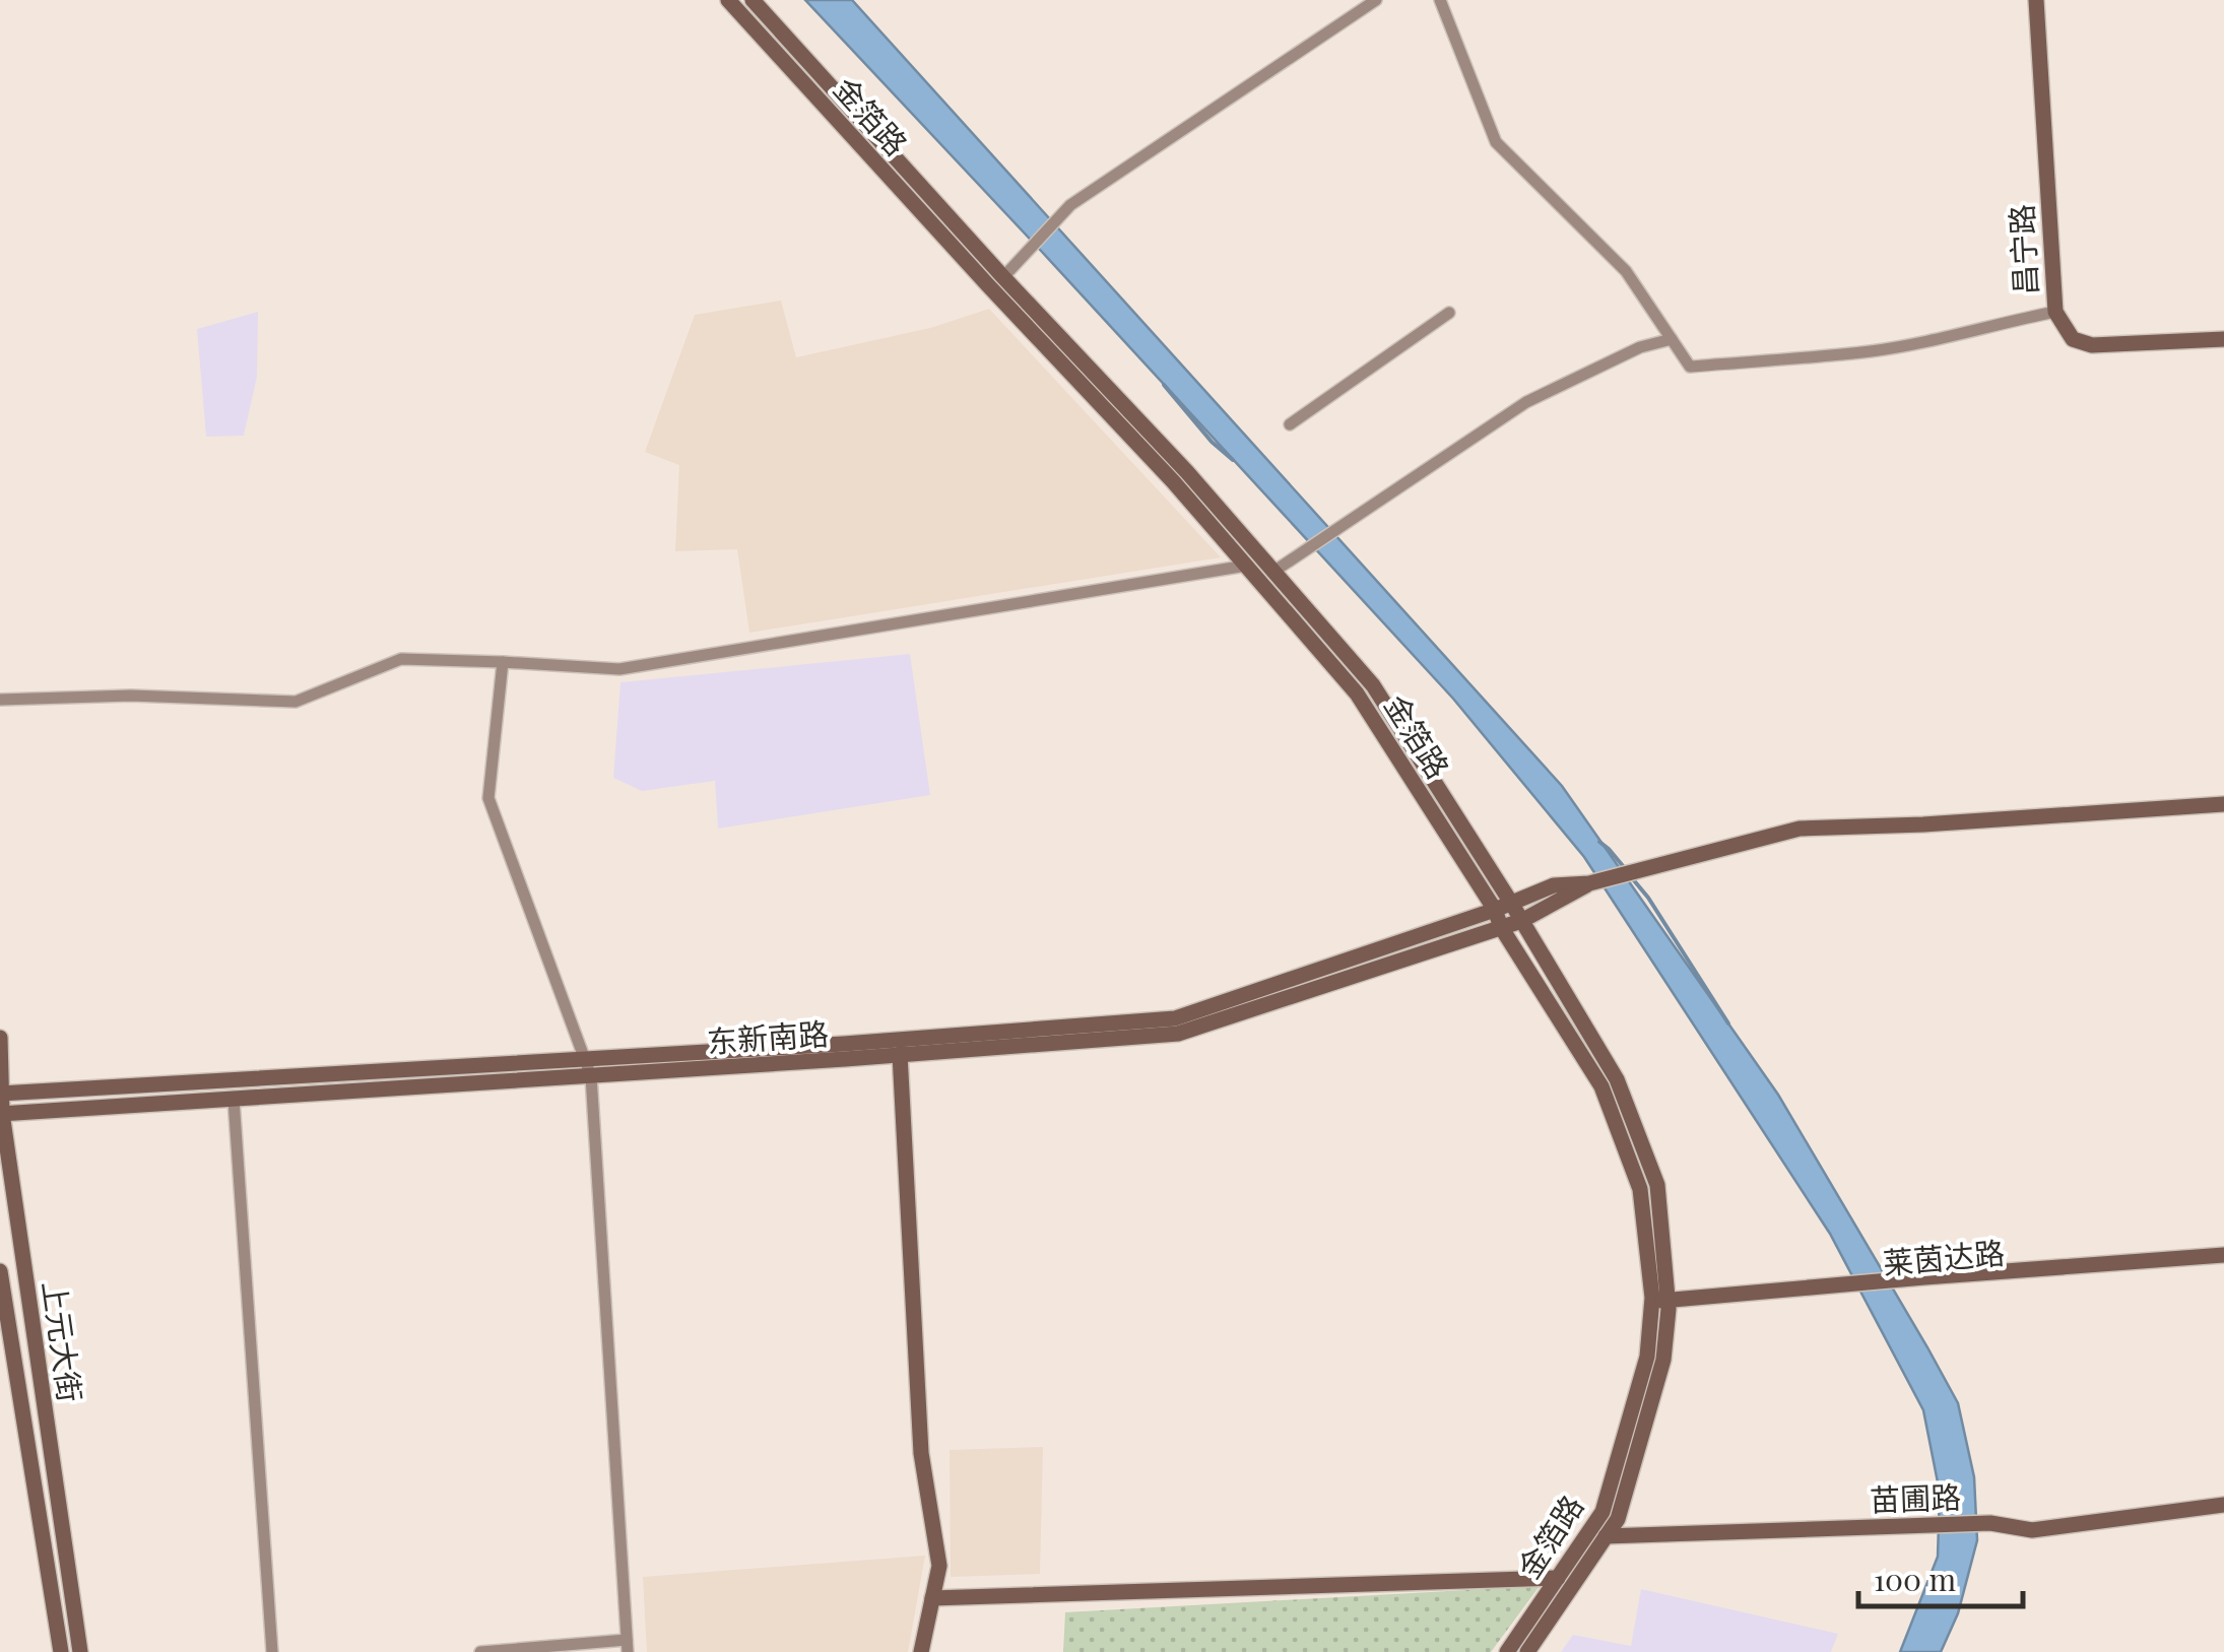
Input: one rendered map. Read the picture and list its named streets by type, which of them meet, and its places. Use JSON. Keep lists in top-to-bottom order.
{
  "streets": {
    "main road": [
      "金箔路",
      "昌宁路",
      "东新南路",
      "莱茵达路",
      "上元大街",
      "苗圃路"
    ]
  },
  "crossings": [
    ["金箔路", "东新南路"],
    ["金箔路", "莱茵达路"],
    ["金箔路", "苗圃路"],
    ["东新南路", "上元大街"]
  ],
  "scale_bar": "100 m"
}
